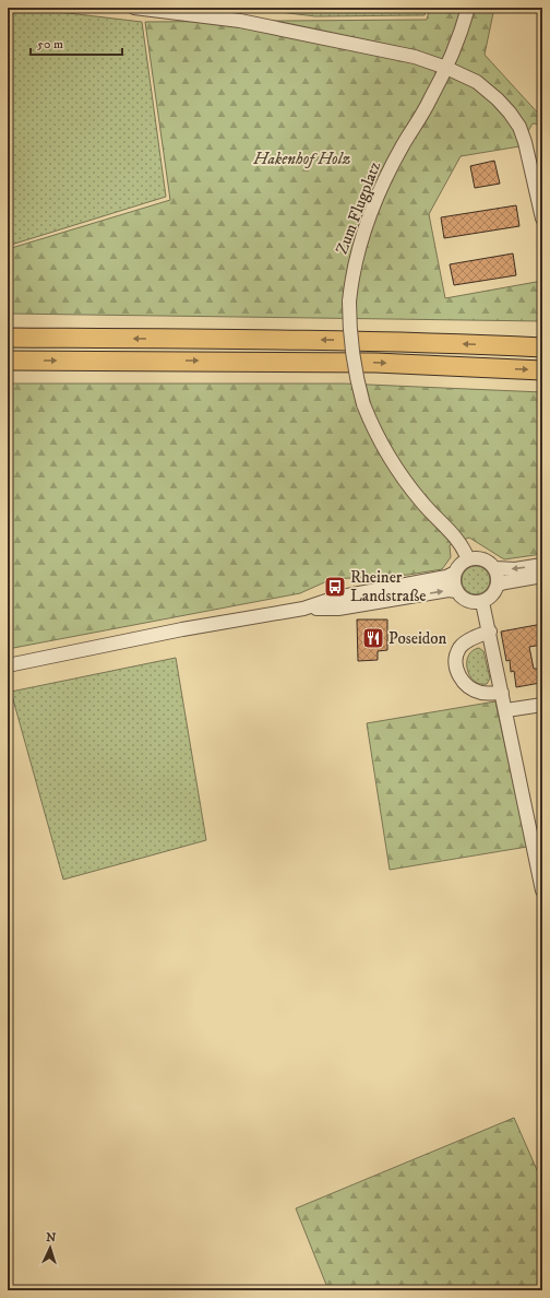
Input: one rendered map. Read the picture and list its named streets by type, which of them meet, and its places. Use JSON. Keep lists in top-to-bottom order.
{
  "streets": {
    "street": ["Zum Flugplatz"]
  },
  "parks": ["Hakenhof Holz"],
  "places": {
    "bus stop": ["Rheiner Landstraße"],
    "restaurant": ["Poseidon"]
  },
  "scale_bar": "50 m",
  "north": "top"
}
